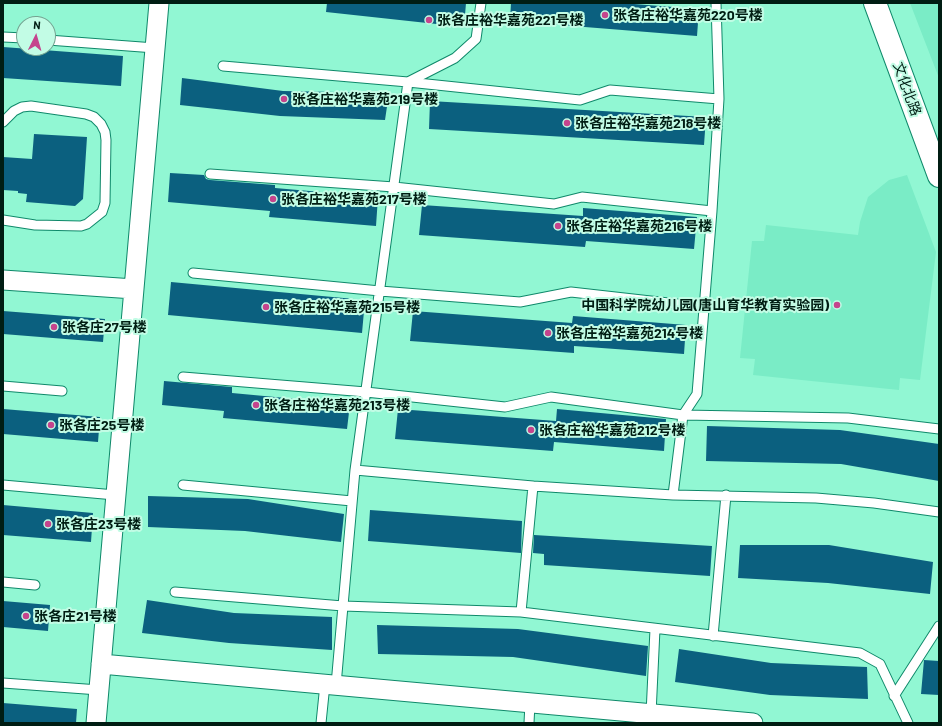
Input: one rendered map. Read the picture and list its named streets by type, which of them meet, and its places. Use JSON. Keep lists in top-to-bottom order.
{
  "streets": {
    "street": ["文化北路"]
  },
  "places": [
    "张各庄裕华嘉苑220号楼",
    "张各庄裕华嘉苑221号楼",
    "张各庄裕华嘉苑219号楼",
    "张各庄裕华嘉苑218号楼",
    "张各庄裕华嘉苑217号楼",
    "张各庄裕华嘉苑216号楼",
    "中国科学院幼儿园(唐山育华教育实验园)",
    "张各庄裕华嘉苑215号楼",
    "张各庄27号楼",
    "张各庄裕华嘉苑214号楼",
    "张各庄裕华嘉苑213号楼",
    "张各庄25号楼",
    "张各庄裕华嘉苑212号楼",
    "张各庄23号楼",
    "张各庄21号楼"
  ],
  "north": "top"
}
